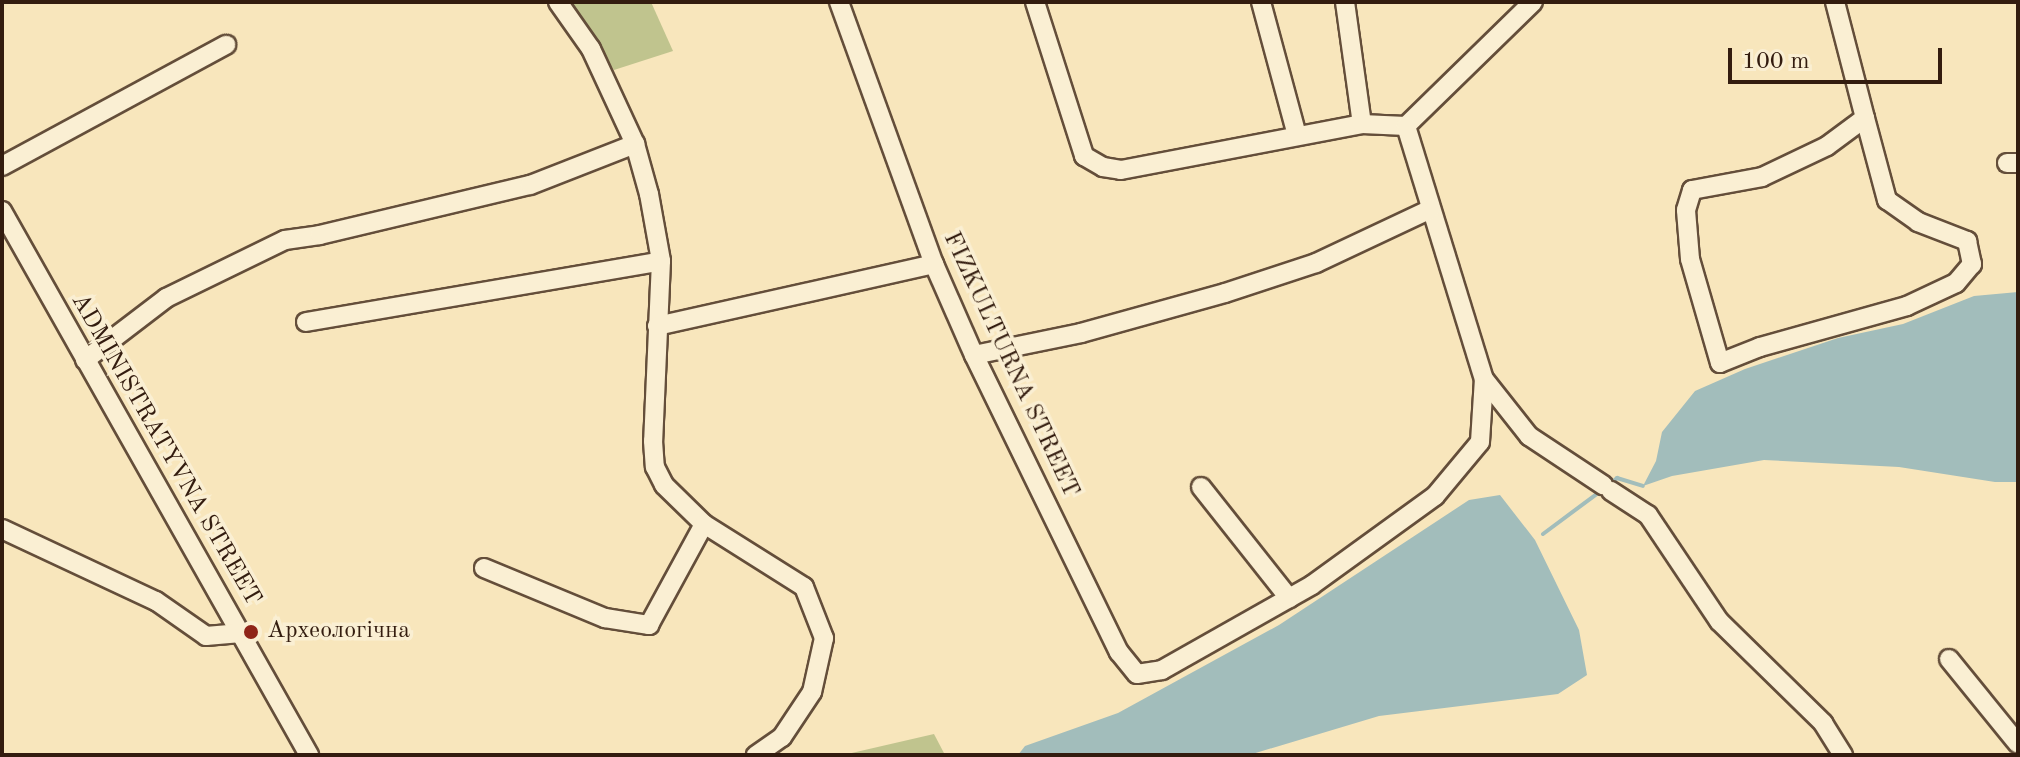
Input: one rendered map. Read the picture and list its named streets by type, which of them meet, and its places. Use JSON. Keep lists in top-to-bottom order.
{
  "streets": {
    "street": ["FIZKULTURNA STREET", "ADMINISTRATYVNA STREET"]
  },
  "places": ["Археологічна"],
  "scale_bar": "100 m"
}
